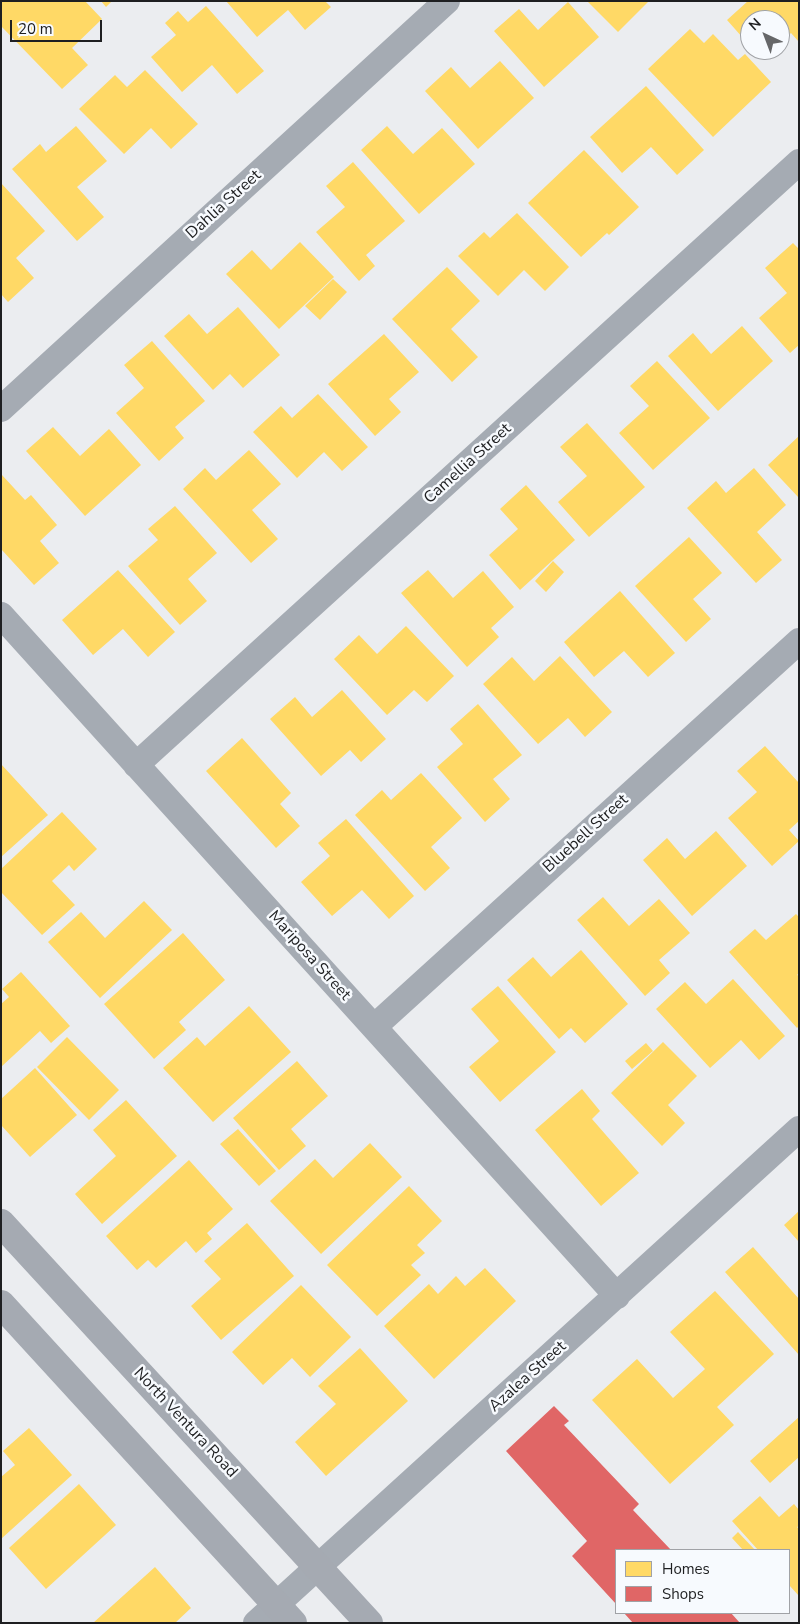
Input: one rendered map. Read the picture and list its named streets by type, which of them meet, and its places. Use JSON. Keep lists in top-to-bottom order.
{
  "streets": {
    "main road": ["North Ventura Road"],
    "street": [
      "Dahlia Street",
      "Camellia Street",
      "Bluebell Street",
      "Mariposa Street",
      "Azalea Street"
    ]
  },
  "crossings": [
    ["Camellia Street", "Mariposa Street"],
    ["Bluebell Street", "Mariposa Street"],
    ["Mariposa Street", "Azalea Street"],
    ["Azalea Street", "North Ventura Road"]
  ],
  "legend": ["Homes", "Shops"],
  "scale_bar": "20 m",
  "north": "top left"
}
